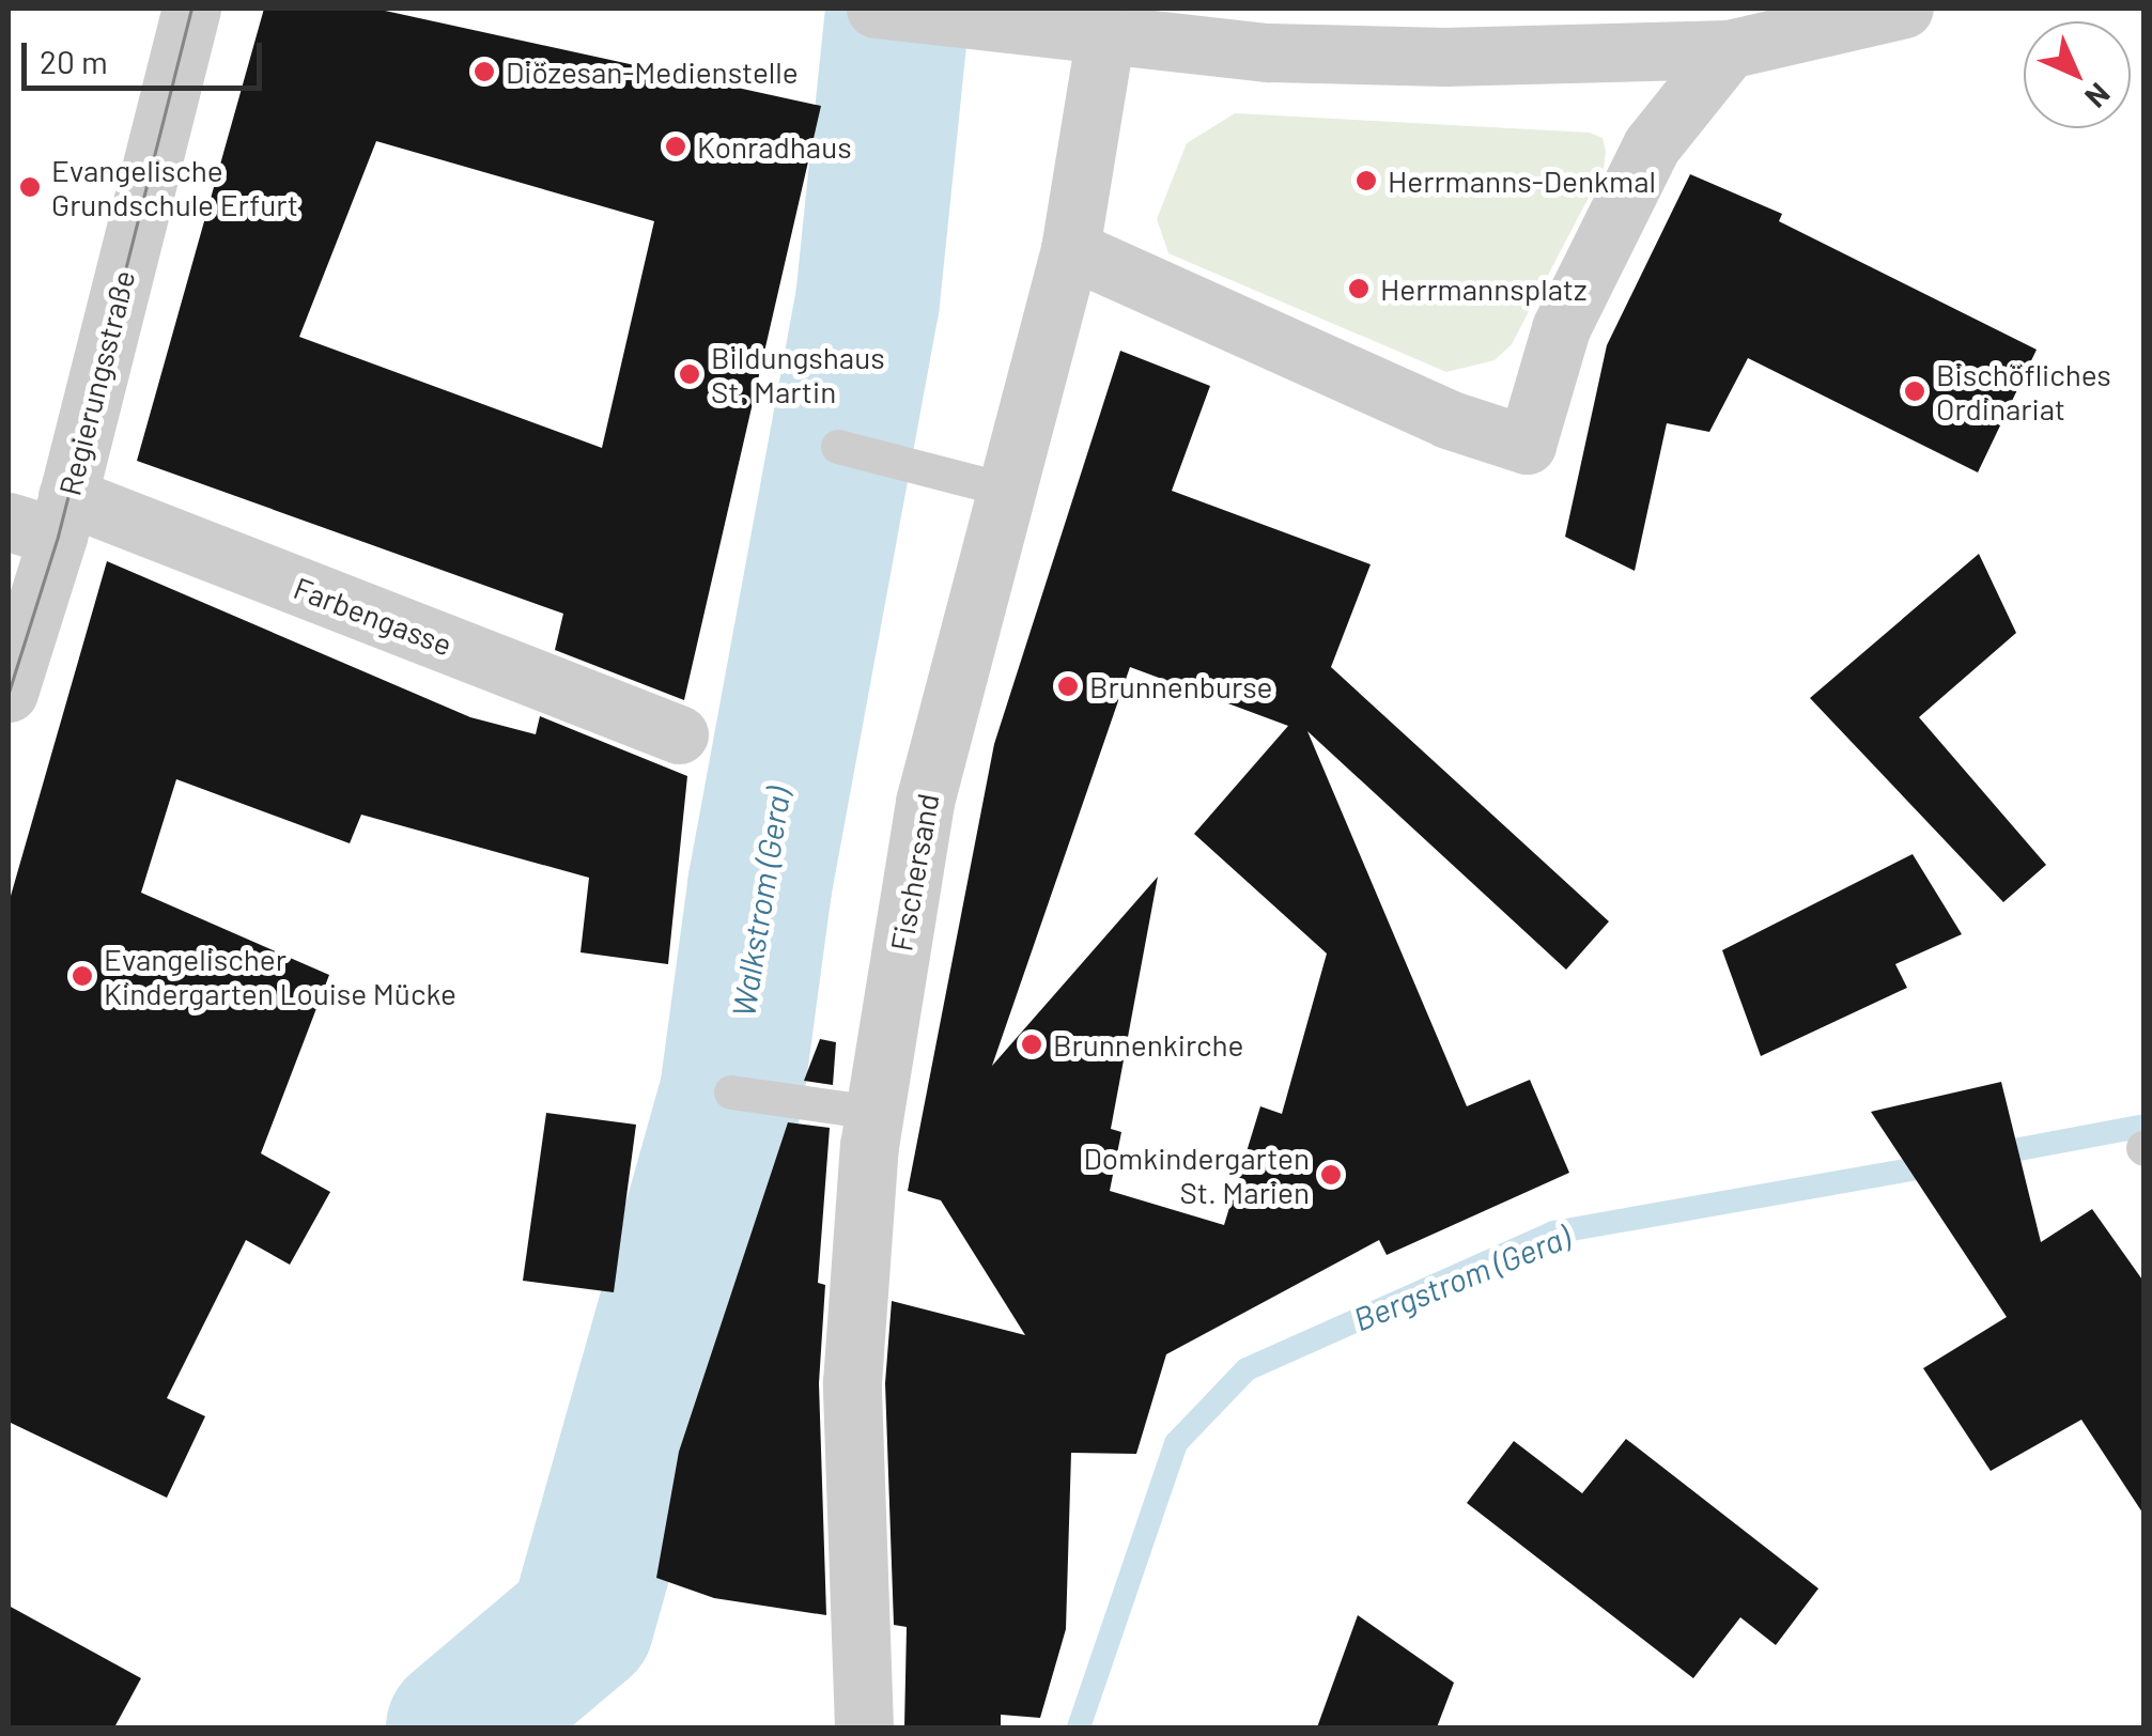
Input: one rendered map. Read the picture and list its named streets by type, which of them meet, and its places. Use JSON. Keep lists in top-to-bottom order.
{
  "streets": {
    "street": ["Regierungsstraße", "Farbengasse", "Fischersand"]
  },
  "crossings": [
    ["Regierungsstraße", "Farbengasse"]
  ],
  "water": ["Walkstrom (Gera)", "Bergstrom (Gera)"],
  "places": [
    "Diözesan-Medienstelle",
    "Konradhaus",
    "Herrmanns-Denkmal",
    "Evangelische Grundschule Erfurt",
    "Herrmannsplatz",
    "Bildungshaus St. Martin",
    "Bischöfliches Ordinariat",
    "Brunnenburse",
    "Evangelischer Kindergarten Louise Mücke",
    "Brunnenkirche",
    "Domkindergarten St. Marien"
  ],
  "scale_bar": "20 m",
  "north": "bottom right"
}
